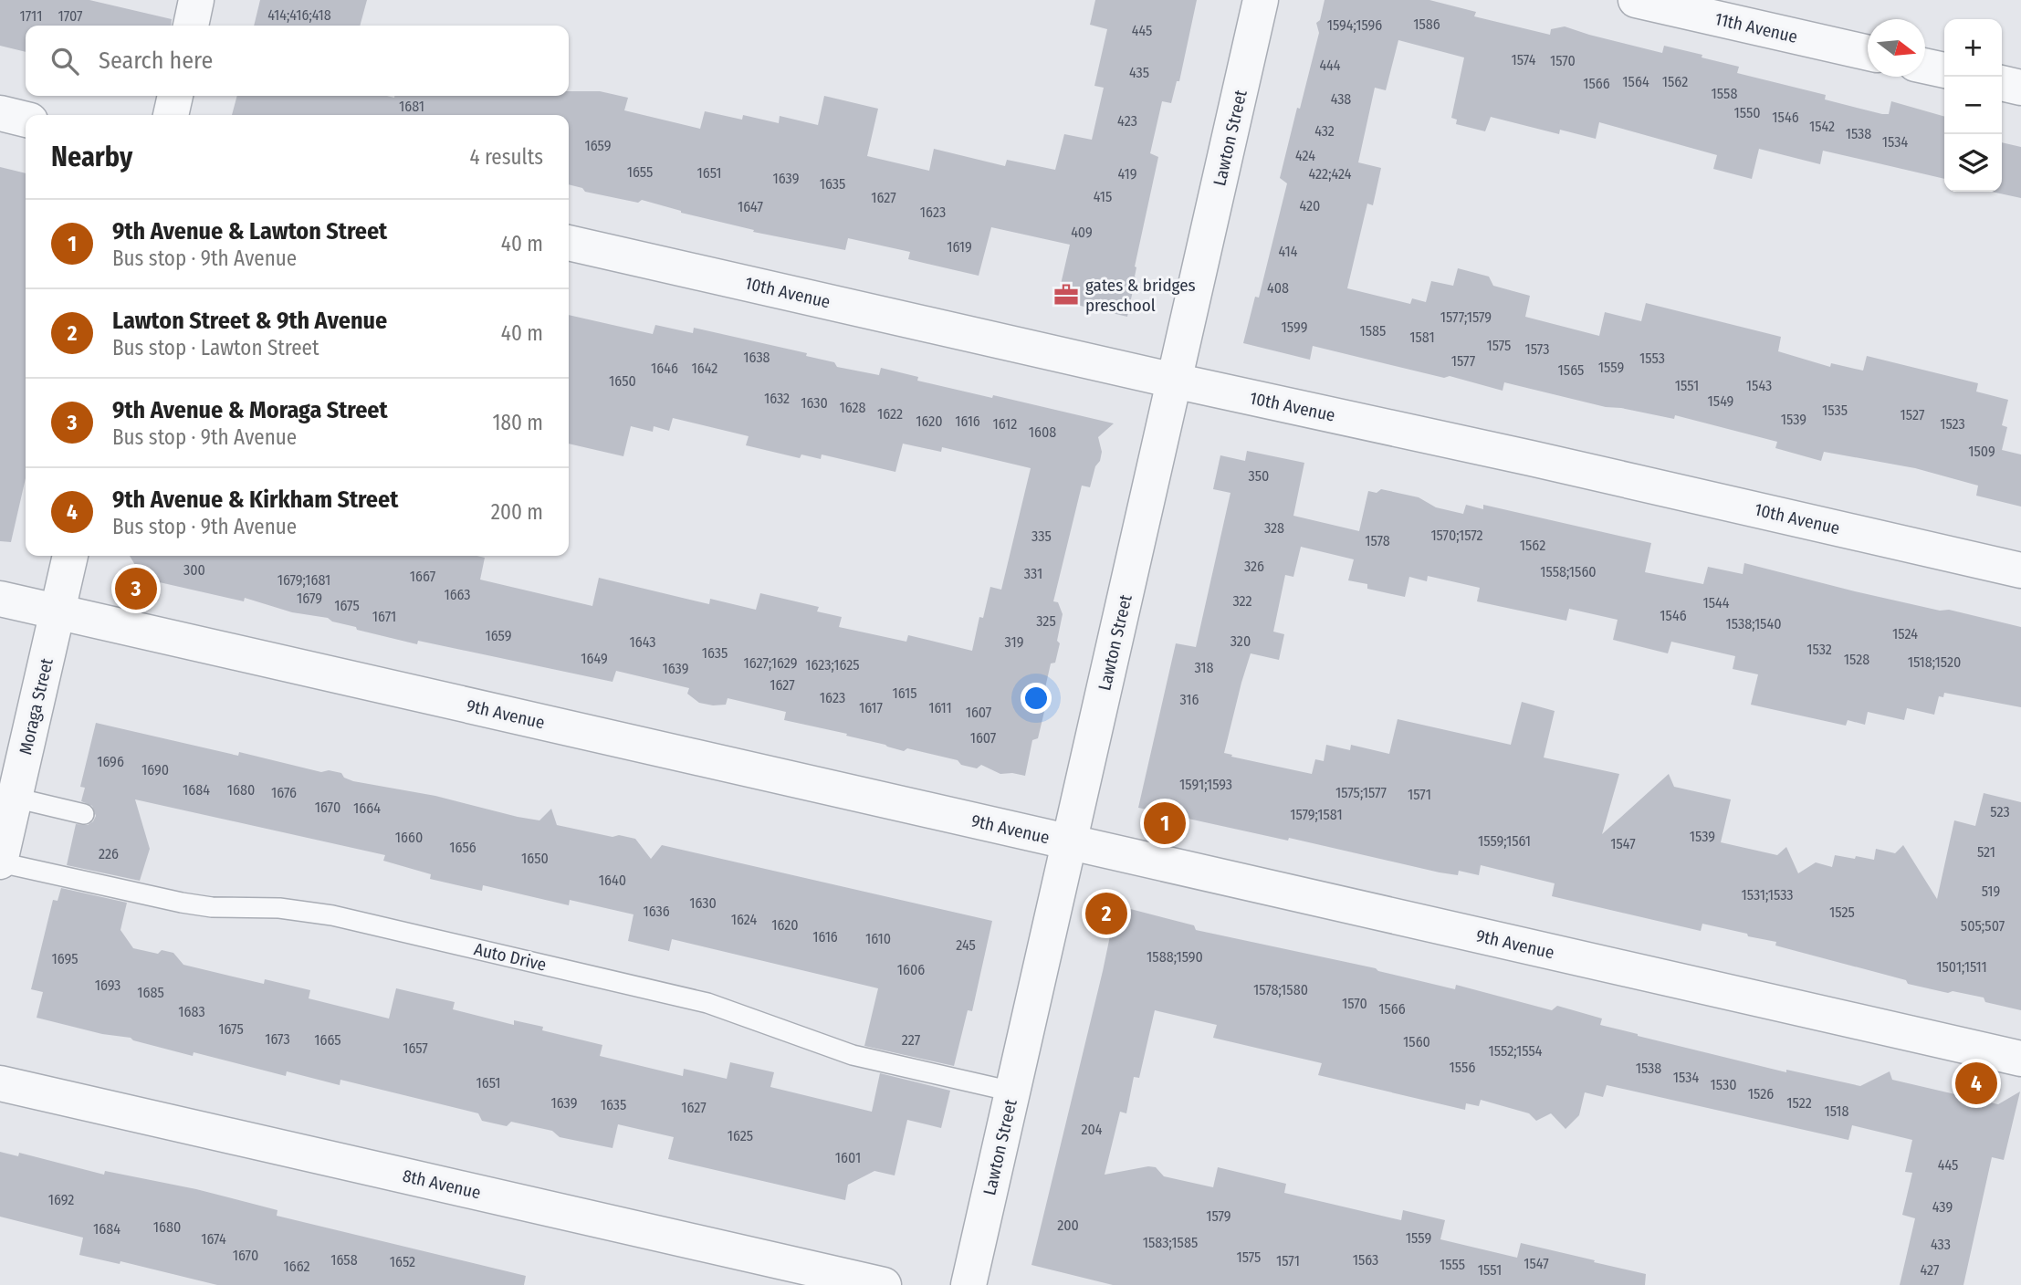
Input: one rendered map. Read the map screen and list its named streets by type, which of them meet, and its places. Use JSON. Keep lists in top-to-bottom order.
{
  "streets": {
    "street": [
      "11th Avenue",
      "Lawton Street",
      "10th Avenue",
      "Moraga Street",
      "9th Avenue",
      "8th Avenue"
    ],
    "lane": ["Auto Drive"]
  },
  "crossings": [
    ["Lawton Street", "10th Avenue"],
    ["Lawton Street", "9th Avenue"],
    ["Lawton Street", "Auto Drive"],
    ["Moraga Street", "9th Avenue"],
    ["Moraga Street", "Auto Drive"]
  ],
  "places": {
    "office": ["gates & bridges preschool"]
  },
  "house_numbers": [
    "414;416;418",
    "1711",
    "1707",
    "1586",
    "1594;1596",
    "445",
    "1574",
    "1570",
    "444",
    "435",
    "1564",
    "1562",
    "1566",
    "1558",
    "438",
    "1681",
    "1550",
    "1546",
    "423",
    "1542",
    "432",
    "1538",
    "1534",
    "1659",
    "424",
    "1655",
    "1651",
    "419",
    "422;424",
    "1639",
    "1635",
    "415",
    "1627",
    "420",
    "1647",
    "1623",
    "409",
    "1619",
    "414",
    "408",
    "1577;1579",
    "1599",
    "1585",
    "1581",
    "1575",
    "1573",
    "1638",
    "1553",
    "1577",
    "1559",
    "1646",
    "1642",
    "1565",
    "1650",
    "1551",
    "1543",
    "1632",
    "1549",
    "1630",
    "1628",
    "1535",
    "1622",
    "1527",
    "1539",
    "1620",
    "1616",
    "1612",
    "1523",
    "1608",
    "1509",
    "350",
    "328",
    "1570;1572",
    "335",
    "1578",
    "1562",
    "326",
    "300",
    "1558;1560",
    "331",
    "1667",
    "1679;1681",
    "1663",
    "1679",
    "322",
    "1544",
    "1675",
    "1546",
    "1671",
    "325",
    "1538;1540",
    "1524",
    "1659",
    "320",
    "1643",
    "319",
    "1532",
    "1635",
    "1649",
    "1528",
    "1518;1520",
    "1627;1629",
    "1623;1625",
    "318",
    "1639",
    "1627",
    "1615",
    "1623",
    "316",
    "1617",
    "1611",
    "1607",
    "1607",
    "1696",
    "1690",
    "1591;1593",
    "1684",
    "1680",
    "1676",
    "1575;1577",
    "1571",
    "1670",
    "1664",
    "523",
    "1579;1581",
    "1539",
    "1660",
    "1559;1561",
    "1547",
    "1656",
    "521",
    "226",
    "1650",
    "1640",
    "519",
    "1531;1533",
    "1630",
    "1636",
    "1525",
    "1624",
    "1620",
    "505;507",
    "1616",
    "1610",
    "245",
    "1588;1590",
    "1695",
    "1501;1511",
    "1606",
    "1693",
    "1578;1580",
    "1685",
    "1570",
    "1566",
    "1683",
    "1675",
    "1673",
    "1665",
    "227",
    "1560",
    "1657",
    "1552;1554",
    "1556",
    "1538",
    "1534",
    "1651",
    "1530",
    "1526",
    "1639",
    "1522",
    "1635",
    "1627",
    "1518",
    "204",
    "1625",
    "1601",
    "445",
    "1692",
    "439",
    "1579",
    "200",
    "1680",
    "1684",
    "1559",
    "1674",
    "1583;1585",
    "433",
    "1670",
    "1575",
    "1658",
    "1563",
    "1571",
    "1652",
    "1547",
    "1555",
    "1662",
    "1551",
    "427"
  ],
  "north": "right",
  "page": {
    "map_buttons": ["+", "−"],
    "search": "Search here",
    "heading": ["Nearby", "4 results"],
    "list": [
      {
        "mark": "1",
        "name": "9th Avenue & Lawton Street",
        "note": "Bus stop · 9th Avenue",
        "value": "40 m"
      },
      {
        "mark": "2",
        "name": "Lawton Street & 9th Avenue",
        "note": "Bus stop · Lawton Street",
        "value": "40 m"
      },
      {
        "mark": "3",
        "name": "9th Avenue & Moraga Street",
        "note": "Bus stop · 9th Avenue",
        "value": "180 m"
      },
      {
        "mark": "4",
        "name": "9th Avenue & Kirkham Street",
        "note": "Bus stop · 9th Avenue",
        "value": "200 m"
      }
    ],
    "pins": [
      "3",
      "1",
      "2",
      "4"
    ]
  }
}
